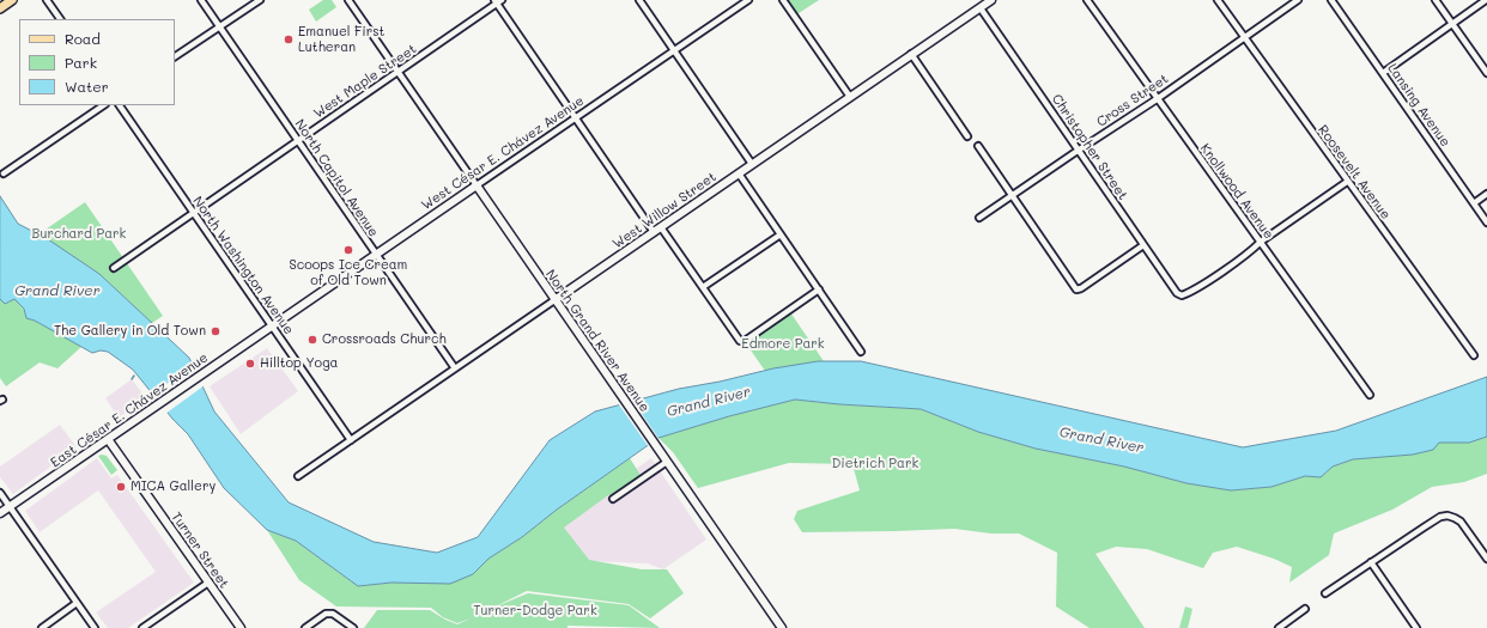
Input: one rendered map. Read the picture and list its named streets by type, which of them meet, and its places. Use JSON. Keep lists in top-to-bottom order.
{
  "streets": {
    "street": [
      "West Maple Street",
      "Cross Street",
      "Lansing Avenue",
      "Christopher Street",
      "West César E. Chávez Avenue",
      "Roosevelt Avenue",
      "North Capitol Avenue",
      "Knollwood Avenue",
      "West Willow Street",
      "North Washington Avenue",
      "North Grand River Avenue",
      "East César E. Chávez Avenue",
      "Turner Street"
    ]
  },
  "crossings": [
    ["West Maple Street", "North Capitol Avenue"],
    ["West Maple Street", "North Washington Avenue"],
    ["Cross Street", "Christopher Street"],
    ["Cross Street", "Roosevelt Avenue"],
    ["Cross Street", "Knollwood Avenue"],
    ["Christopher Street", "Knollwood Avenue"],
    ["Christopher Street", "West Willow Street"],
    ["West César E. Chávez Avenue", "North Capitol Avenue"],
    ["West César E. Chávez Avenue", "North Washington Avenue"],
    ["West César E. Chávez Avenue", "North Grand River Avenue"],
    ["West César E. Chávez Avenue", "East César E. Chávez Avenue"],
    ["North Capitol Avenue", "West Willow Street"],
    ["West Willow Street", "North Washington Avenue"],
    ["West Willow Street", "North Grand River Avenue"],
    ["North Washington Avenue", "East César E. Chávez Avenue"],
    ["East César E. Chávez Avenue", "Turner Street"]
  ],
  "water": ["Grand River"],
  "parks": [
    "Burchard Park",
    "Edmore Park",
    "Dietrich Park",
    "Turner-Dodge Park"
  ],
  "places": [
    "Emanuel First Lutheran",
    "Scoops Ice Cream of Old Town",
    "The Gallery in Old Town",
    "Crossroads Church",
    "Hilltop Yoga",
    "MICA Gallery"
  ],
  "legend": ["Road", "Park", "Water"]
}
